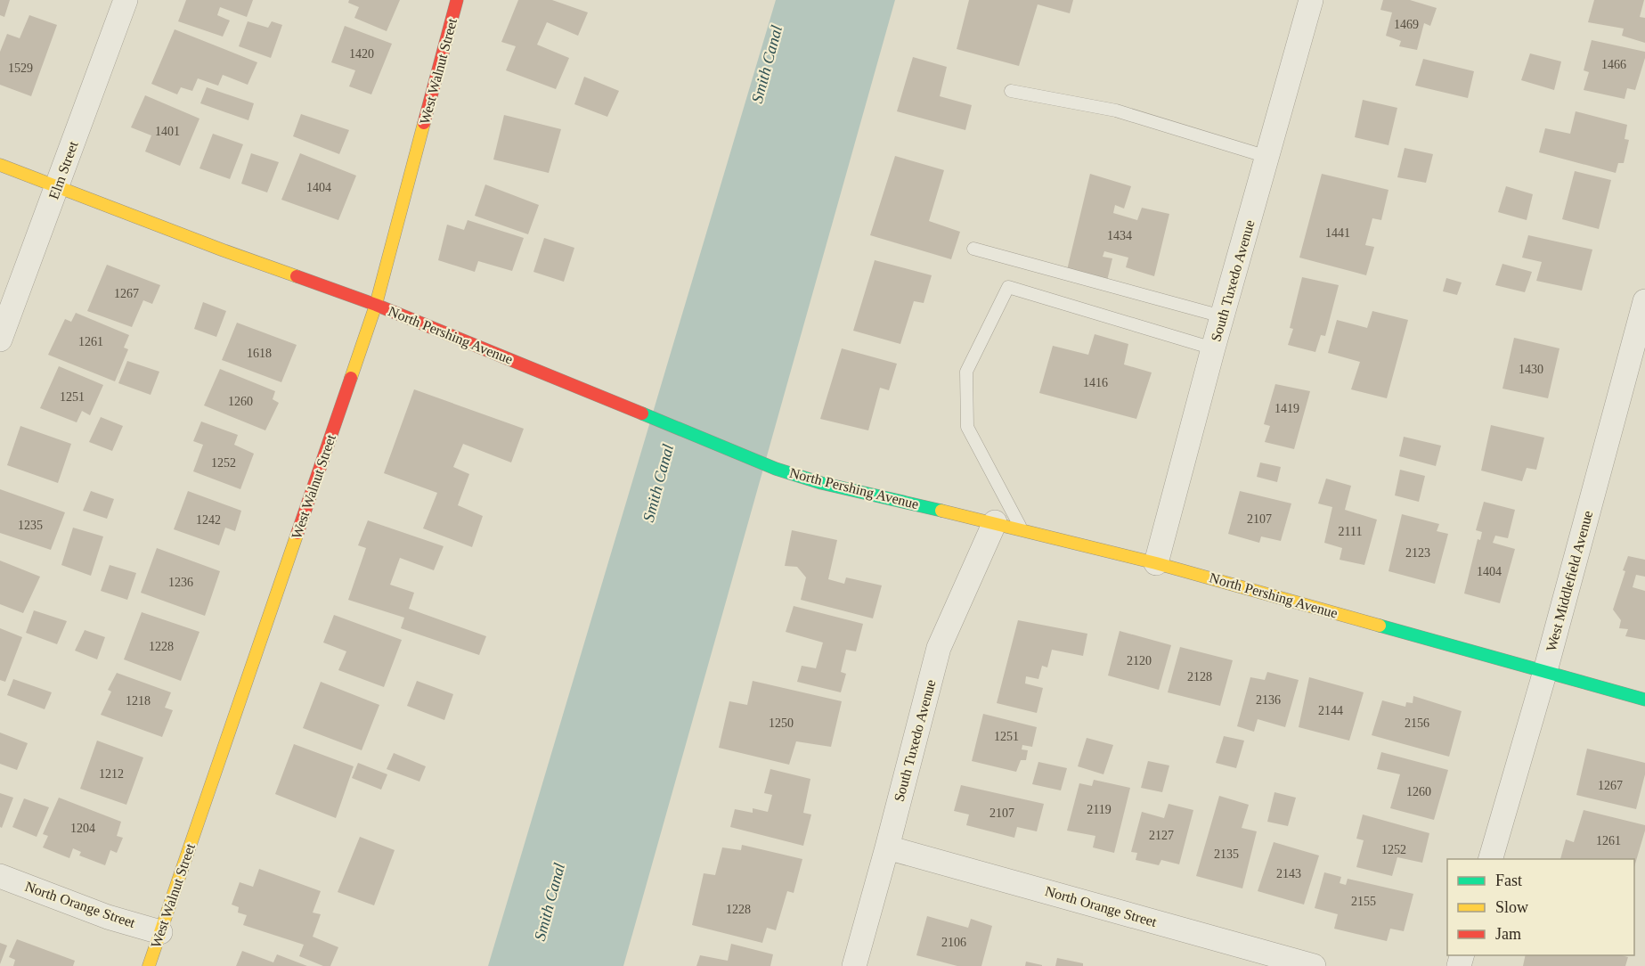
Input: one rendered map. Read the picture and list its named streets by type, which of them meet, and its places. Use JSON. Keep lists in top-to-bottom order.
{
  "streets": {
    "main road": ["West Walnut Street", "North Pershing Avenue"],
    "street": [
      "Elm Street",
      "South Tuxedo Avenue",
      "West Middlefield Avenue",
      "North Orange Street"
    ]
  },
  "crossings": [
    ["West Walnut Street", "North Pershing Avenue"],
    ["West Walnut Street", "North Orange Street"],
    ["Elm Street", "North Pershing Avenue"],
    ["South Tuxedo Avenue", "North Pershing Avenue"],
    ["South Tuxedo Avenue", "North Orange Street"],
    ["North Pershing Avenue", "West Middlefield Avenue"]
  ],
  "water": ["Smith Canal"],
  "house_numbers": [
    "1469",
    "1420",
    "1466",
    "1529",
    "1401",
    "1404",
    "1441",
    "1434",
    "1267",
    "1261",
    "1618",
    "1430",
    "1416",
    "1251",
    "1260",
    "1419",
    "1252",
    "2107",
    "1242",
    "1235",
    "2111",
    "2123",
    "1404",
    "1236",
    "1228",
    "2120",
    "2128",
    "2136",
    "1218",
    "2144",
    "1250",
    "2156",
    "1251",
    "1212",
    "1267",
    "1260",
    "2119",
    "2107",
    "1204",
    "2127",
    "1261",
    "1252",
    "2135",
    "2143",
    "2155",
    "1228",
    "2106"
  ],
  "legend": ["Fast", "Slow", "Jam"]
}
